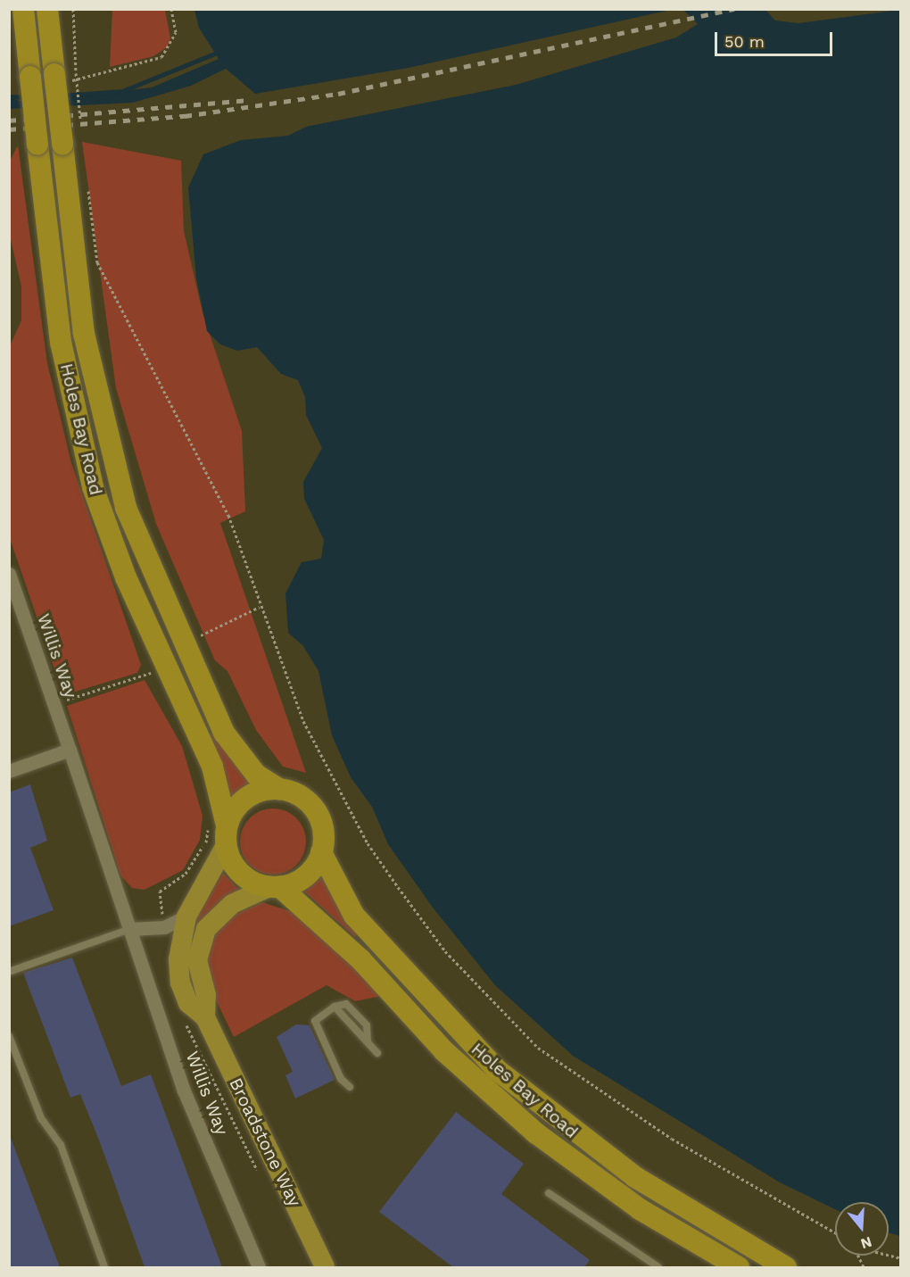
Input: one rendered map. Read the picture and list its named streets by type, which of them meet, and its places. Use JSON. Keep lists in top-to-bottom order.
{
  "streets": {
    "highway": ["Holes Bay Road"],
    "main road": ["Broadstone Way"],
    "street": ["Willis Way"]
  },
  "crossings": [
    ["Holes Bay Road", "Broadstone Way"]
  ],
  "scale_bar": "50 m",
  "north": "bottom"
}
